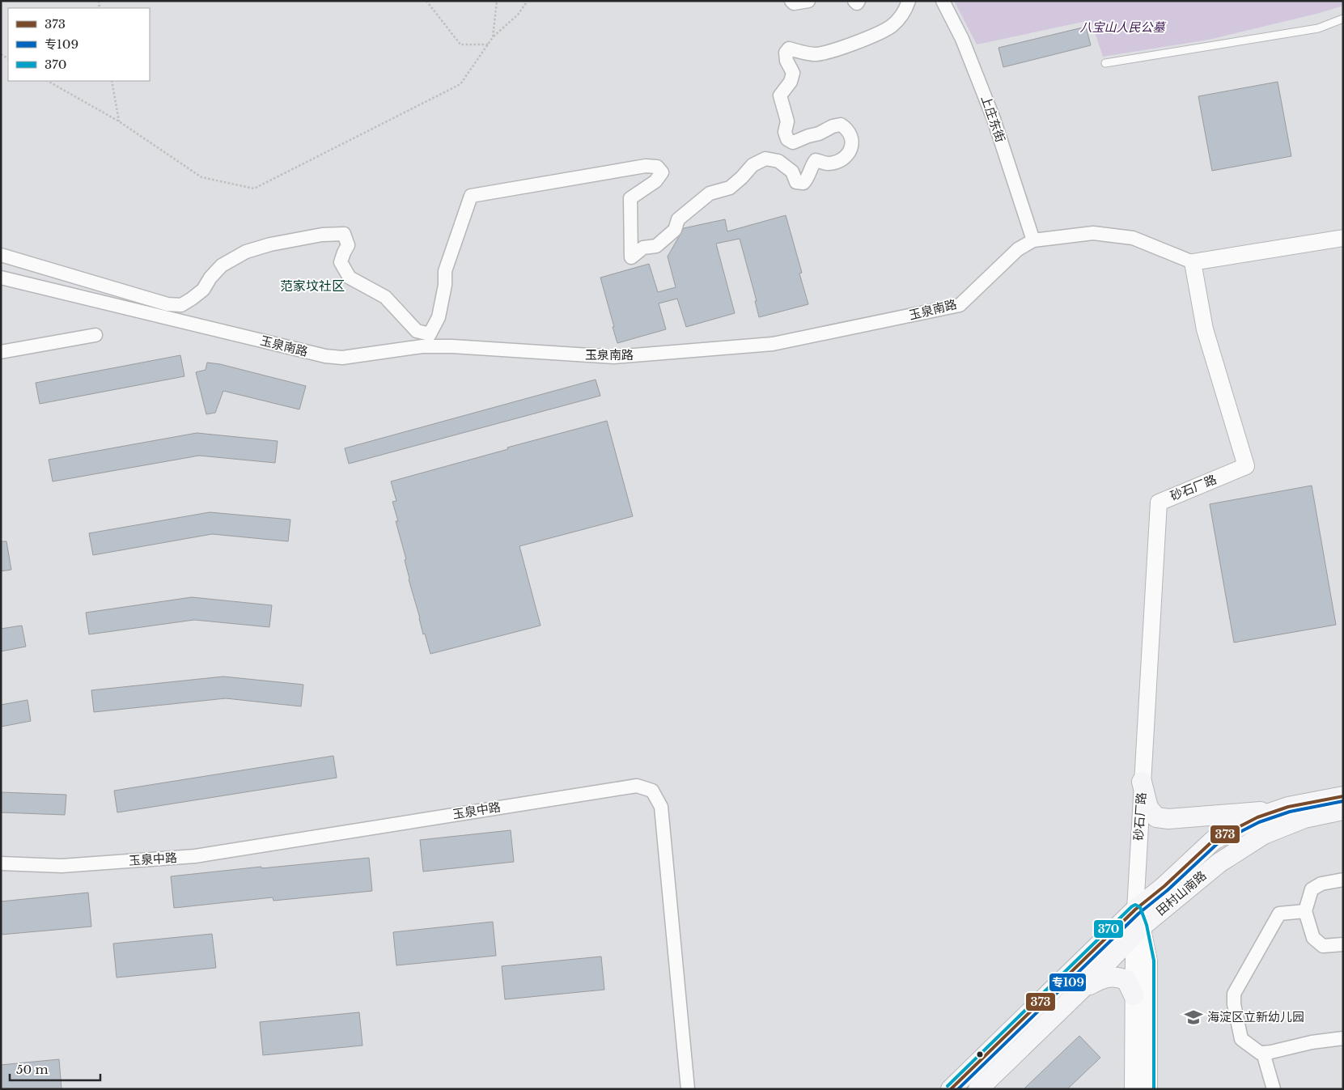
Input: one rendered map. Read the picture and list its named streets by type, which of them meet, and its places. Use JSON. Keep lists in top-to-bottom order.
{
  "streets": {
    "main road": ["田村山南路"],
    "street": [
      "上庄东街",
      "玉泉南路",
      "砂石厂路",
      "玉泉中路"
    ]
  },
  "crossings": [
    ["上庄东街", "玉泉南路"],
    ["玉泉南路", "砂石厂路"],
    ["砂石厂路", "田村山南路"]
  ],
  "districts": ["范家坟社区"],
  "parks": ["八宝山人民公墓"],
  "places": {
    "school or university": ["海淀区立新幼儿园"]
  },
  "lines": ["transit line 373", "transit line 专109", "transit line 370"],
  "legend": ["373", "专109", "370"],
  "scale_bar": "50 m"
}
